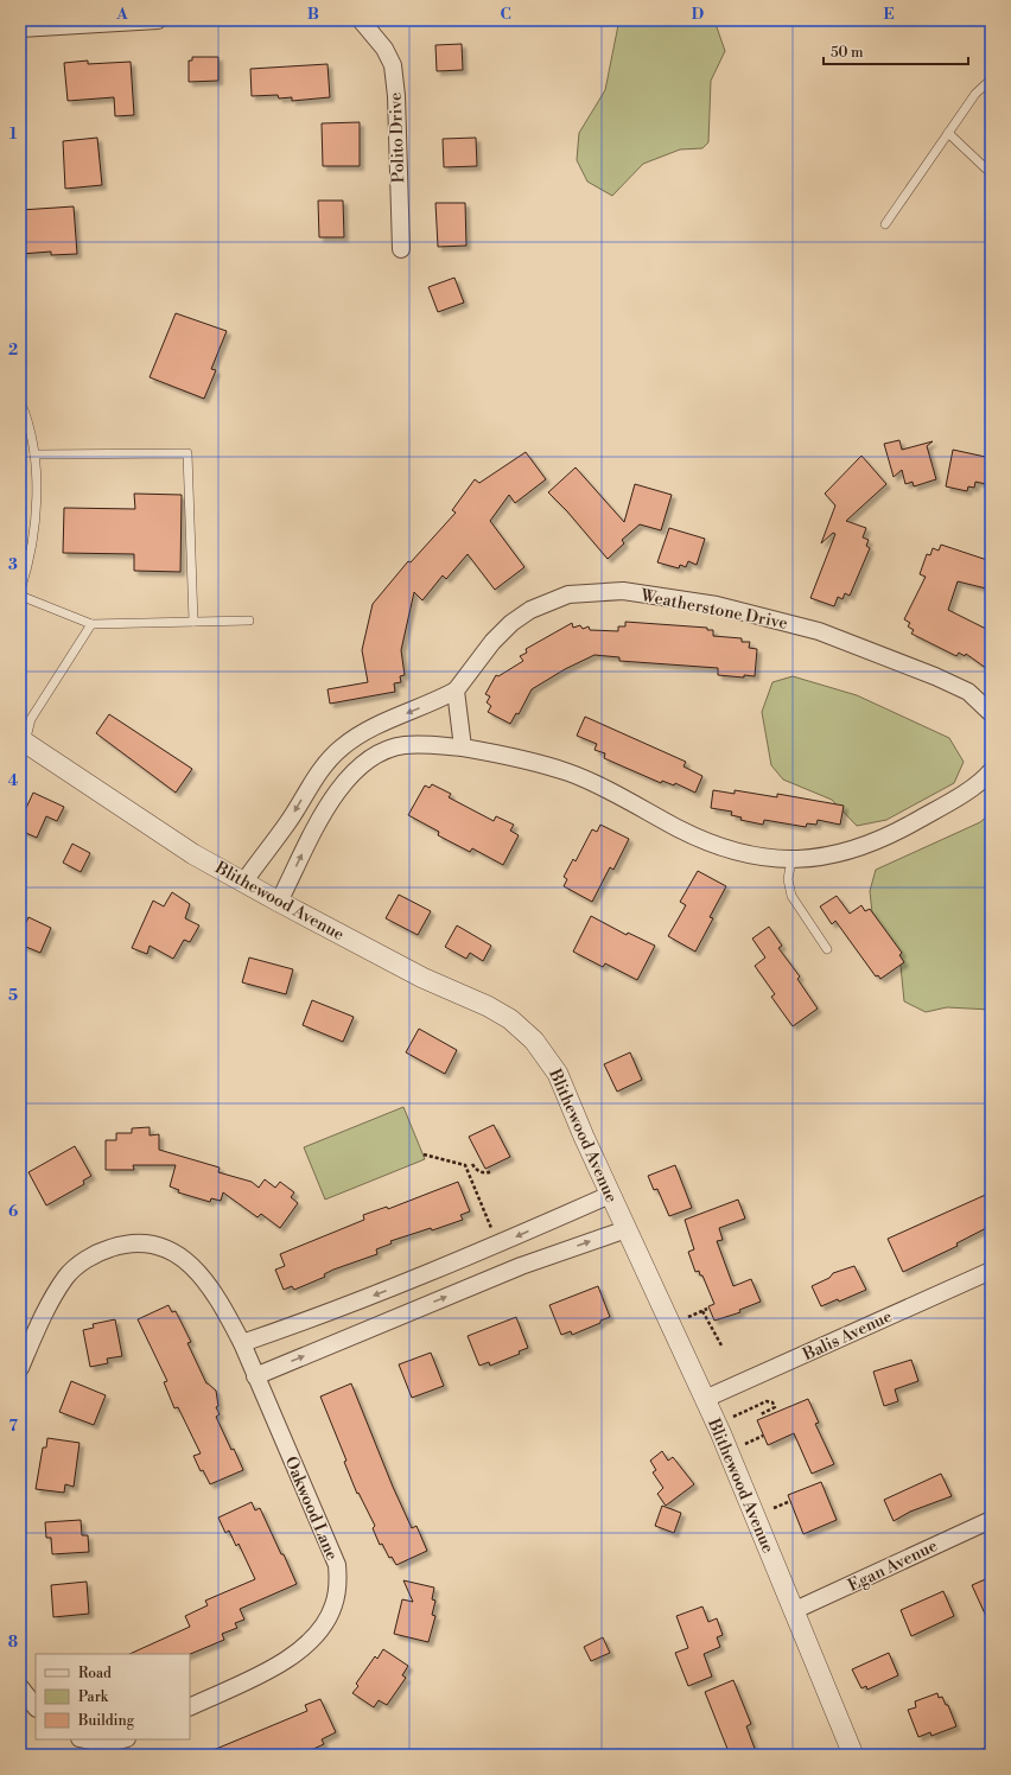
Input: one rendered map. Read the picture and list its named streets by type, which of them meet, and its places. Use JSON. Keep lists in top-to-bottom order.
{
  "streets": {
    "street": [
      "Polito Drive",
      "Weatherstone Drive",
      "Blithewood Avenue",
      "Balis Avenue",
      "Oakwood Lane",
      "Egan Avenue"
    ]
  },
  "crossings": [
    ["Weatherstone Drive", "Blithewood Avenue"],
    ["Blithewood Avenue", "Balis Avenue"],
    ["Blithewood Avenue", "Egan Avenue"]
  ],
  "legend": ["Road", "Park", "Building"],
  "scale_bar": "50 m",
  "grid": {
    "columns": [
      "A",
      "B",
      "C",
      "D",
      "E"
    ],
    "rows": [
      "1",
      "2",
      "3",
      "4",
      "5",
      "6",
      "7",
      "8"
    ]
  }
}
